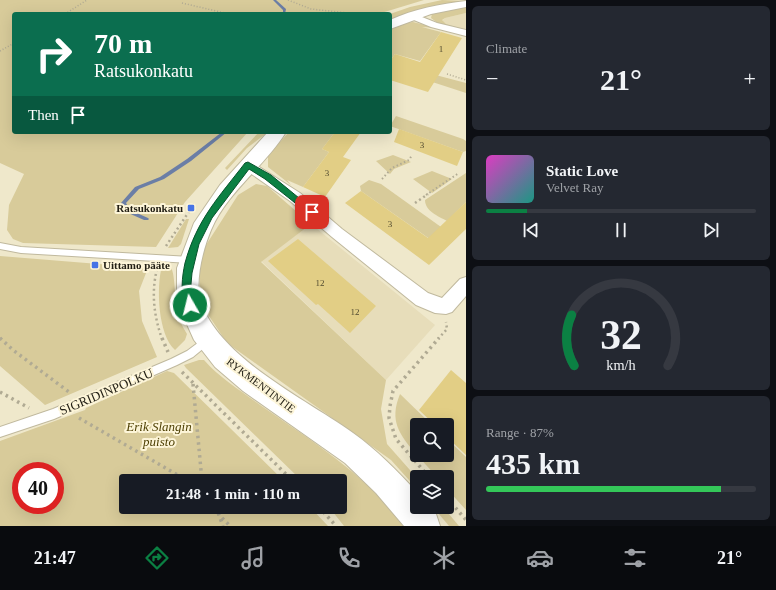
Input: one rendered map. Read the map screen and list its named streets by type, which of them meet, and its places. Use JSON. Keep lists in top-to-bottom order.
{
  "streets": {
    "street": ["RYKMENTINTIE"],
    "lane": ["SIGRIDINPOLKU"]
  },
  "crossings": [
    ["RYKMENTINTIE", "SIGRIDINPOLKU"]
  ],
  "parks": ["Erik Slangin puisto"],
  "places": {
    "transit": ["Ratsukonkatu", "Uittamo pääte"]
  },
  "house_numbers": [
    "1",
    "3",
    "3",
    "3",
    "12",
    "12"
  ],
  "page": {
    "tile": [
      "Climate",
      ["Range · 87%", "435 km"]
    ],
    "turn": ["70 m", "Ratsukonkatu"],
    "heat": ["−", "21°", "+"],
    "then": "Then",
    "song": ["Static Love", "Velvet Ray"],
    "limit": "40",
    "trip": "21:48 · 1 min · 110 m",
    "tabs": ["21:47", "21°"],
    "gauge": ["32", "km/h"]
  }
}
